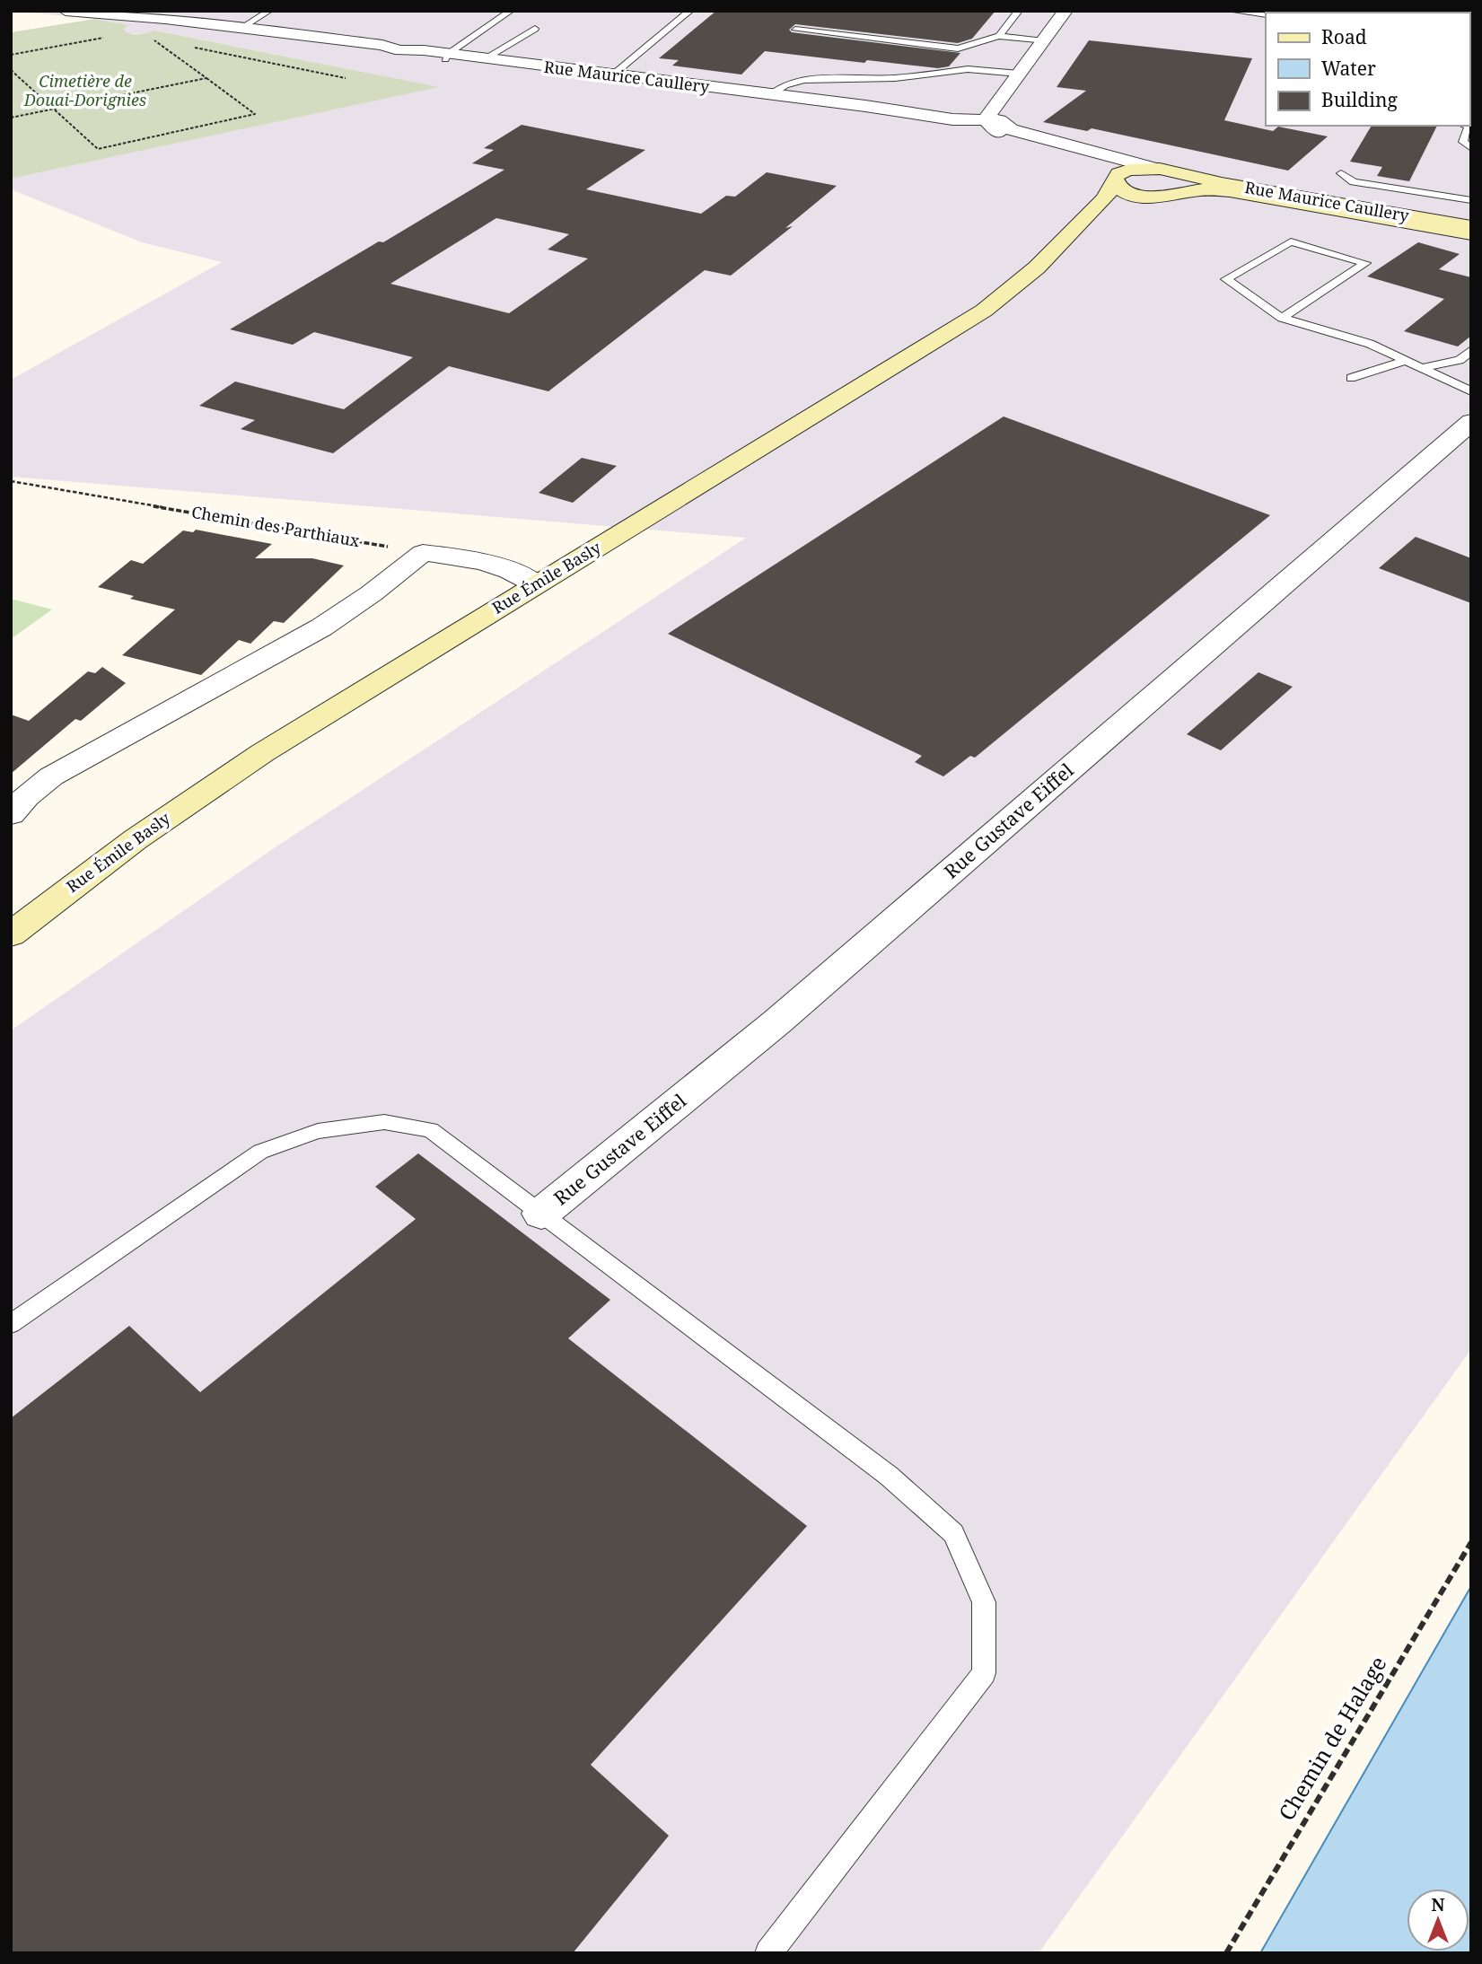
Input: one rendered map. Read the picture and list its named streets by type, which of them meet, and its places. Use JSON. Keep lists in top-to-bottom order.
{
  "streets": {
    "street": ["Rue Maurice Caullery", "Rue Émile Basly", "Rue Gustave Eiffel"],
    "path": ["Chemin des Parthiaux", "Chemin de Halage"]
  },
  "crossings": [
    ["Rue Maurice Caullery", "Rue Émile Basly"]
  ],
  "parks": ["Cimetière de Douai-Dorignies"],
  "legend": ["Road", "Water", "Building"],
  "north": "top"
}
